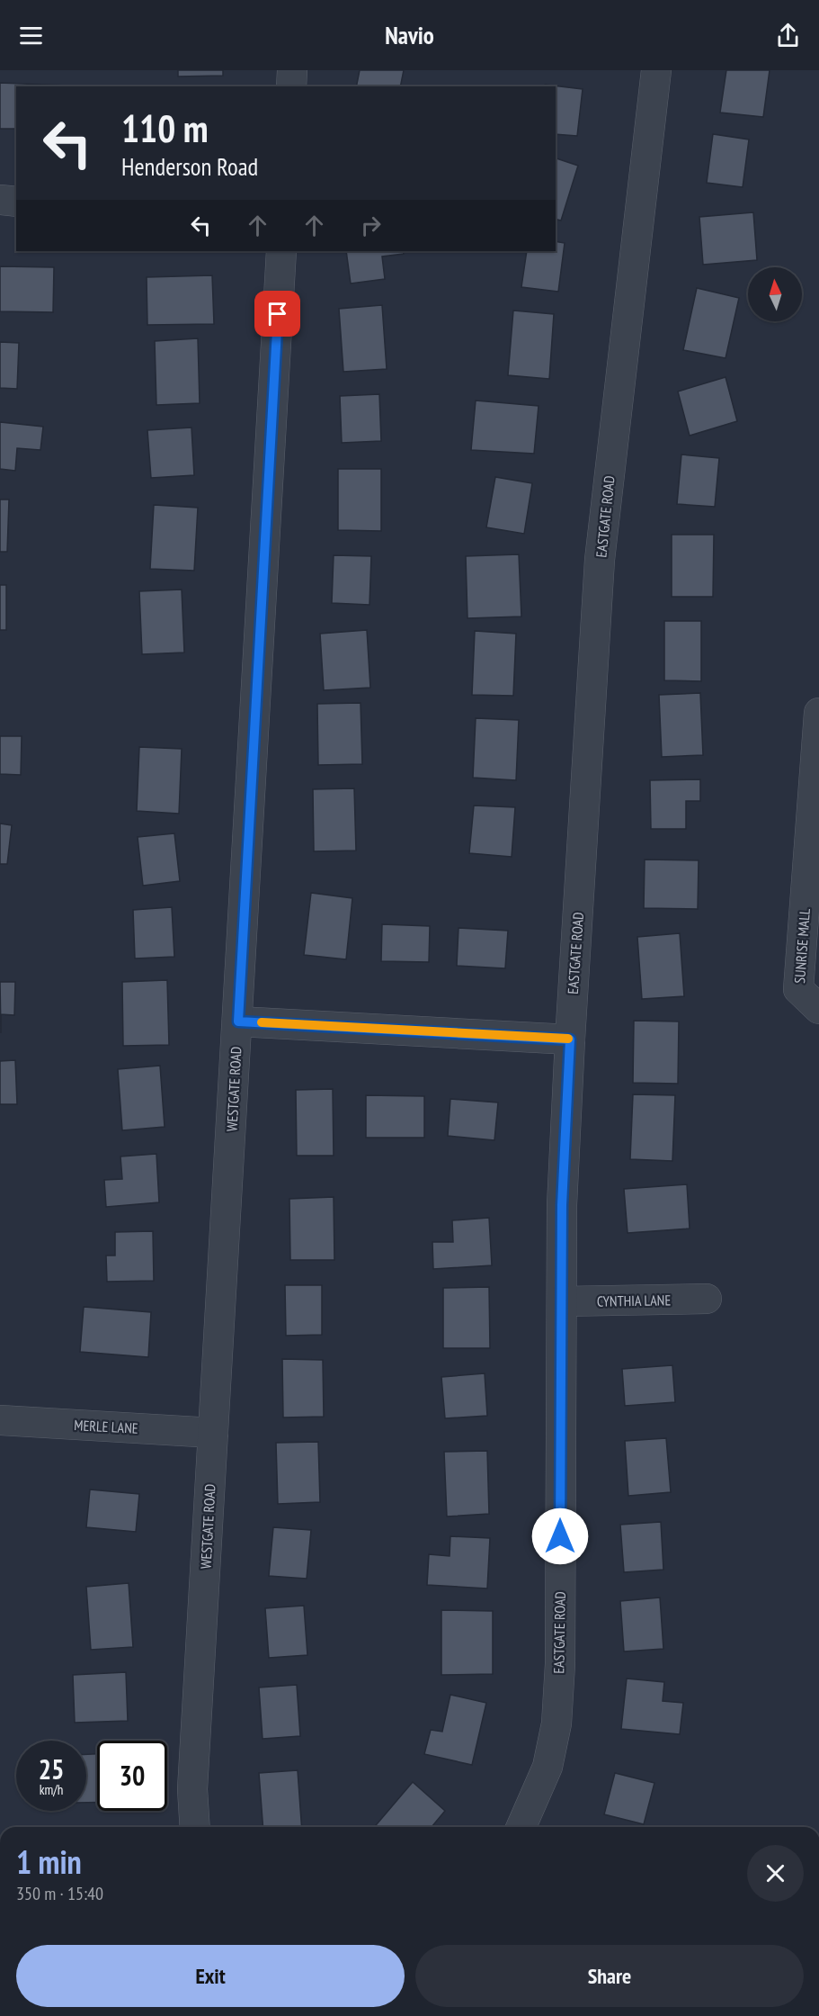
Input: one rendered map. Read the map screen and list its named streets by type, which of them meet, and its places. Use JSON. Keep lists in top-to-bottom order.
{
  "streets": {
    "street": [
      "EASTGATE ROAD",
      "SUNRISE MALL",
      "WESTGATE ROAD",
      "CYNTHIA LANE",
      "MERLE LANE"
    ]
  },
  "crossings": [
    ["EASTGATE ROAD", "CYNTHIA LANE"],
    ["WESTGATE ROAD", "MERLE LANE"]
  ],
  "north": "top",
  "page": {
    "header": "Navio",
    "turn": ["110 m", "Henderson Road"],
    "speed": "25 km/h",
    "limit": "30",
    "heading": ["1 min", "350 m · 15:40"],
    "buttons": ["Exit", "Share"]
  }
}
